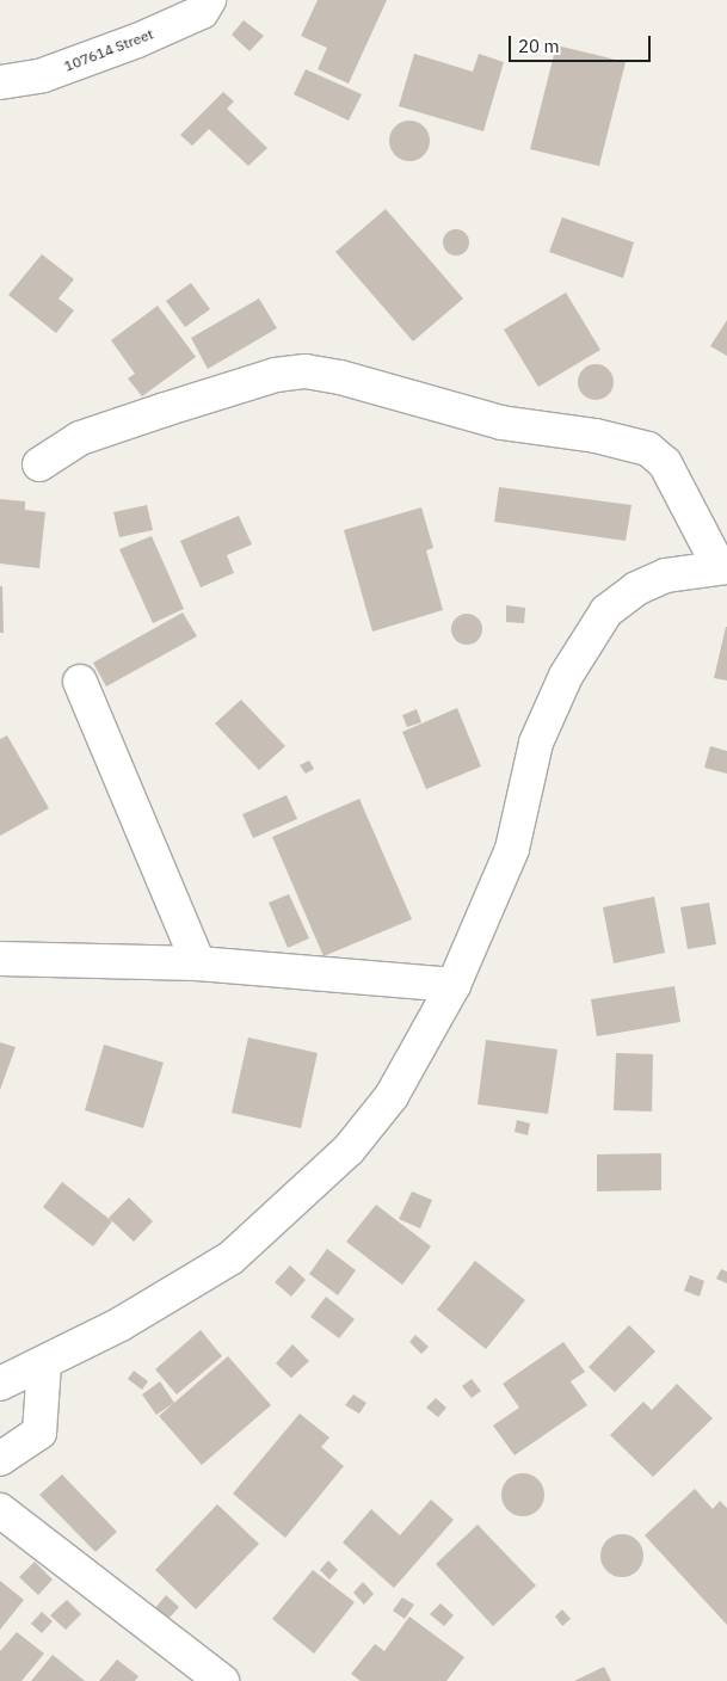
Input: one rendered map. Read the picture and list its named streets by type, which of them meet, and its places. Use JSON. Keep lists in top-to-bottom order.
{
  "streets": {
    "street": ["107614 Street"]
  },
  "scale_bar": "20 m"
}
